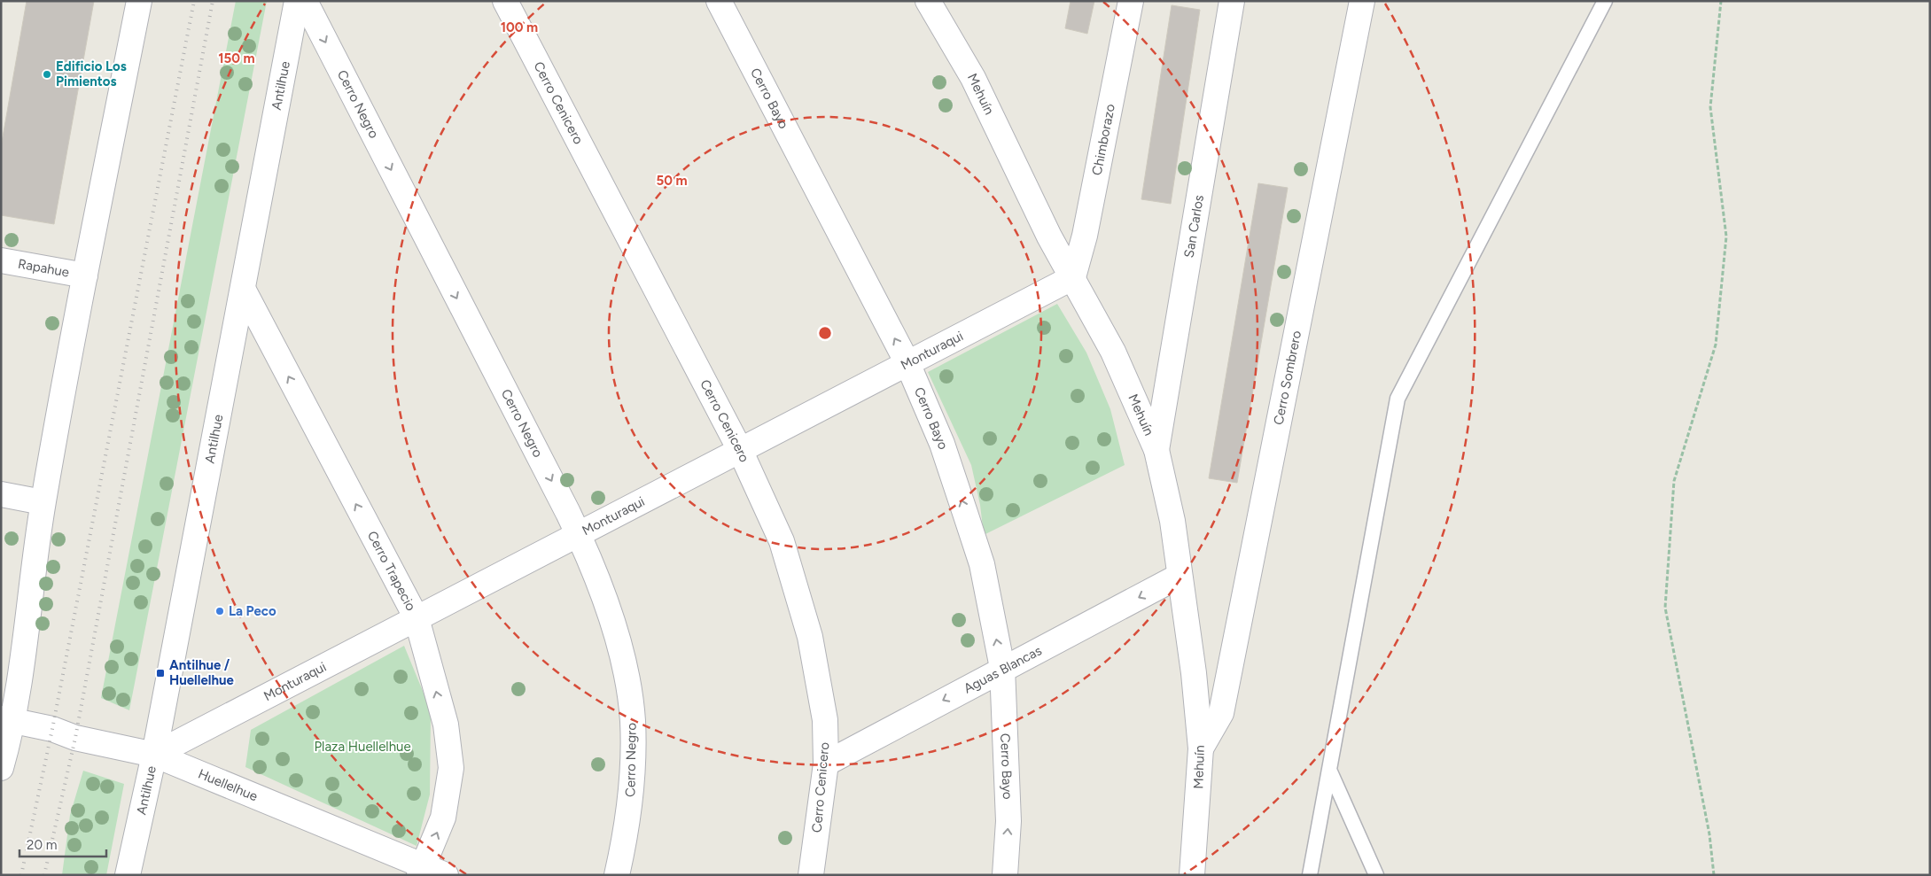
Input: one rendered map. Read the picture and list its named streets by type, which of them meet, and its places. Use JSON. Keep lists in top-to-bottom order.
{
  "streets": {
    "street": [
      "Antilhue",
      "Mehuín",
      "Cerro Bayo",
      "Cerro Cenicero",
      "Cerro Negro",
      "Chimborazo",
      "San Carlos",
      "Rapahue",
      "Monturaqui",
      "Cerro Sombrero",
      "Cerro Trapecio",
      "Aguas Blancas",
      "Huellelhue"
    ]
  },
  "crossings": [
    ["Antilhue", "Monturaqui"],
    ["Antilhue", "Cerro Trapecio"],
    ["Antilhue", "Huellelhue"],
    ["Mehuín", "Chimborazo"],
    ["Mehuín", "San Carlos"],
    ["Mehuín", "Monturaqui"],
    ["Mehuín", "Cerro Sombrero"],
    ["Mehuín", "Aguas Blancas"],
    ["Cerro Bayo", "Monturaqui"],
    ["Cerro Bayo", "Aguas Blancas"],
    ["Cerro Cenicero", "Monturaqui"],
    ["Cerro Cenicero", "Aguas Blancas"],
    ["Cerro Negro", "Monturaqui"],
    ["Chimborazo", "Monturaqui"],
    ["Monturaqui", "Cerro Trapecio"],
    ["Monturaqui", "Huellelhue"],
    ["Cerro Trapecio", "Huellelhue"]
  ],
  "one_way": [
    "Cerro Bayo",
    "Cerro Negro",
    "Cerro Trapecio",
    "Aguas Blancas"
  ],
  "parks": ["Plaza Huellelhue"],
  "places": {
    "other": ["Edificio Los Pimientos", "La Peco"],
    "transit": ["Antilhue / Huellelhue"]
  },
  "scale_bar": "20 m",
  "rings": ["100 m", "150 m", "50 m"]
}
